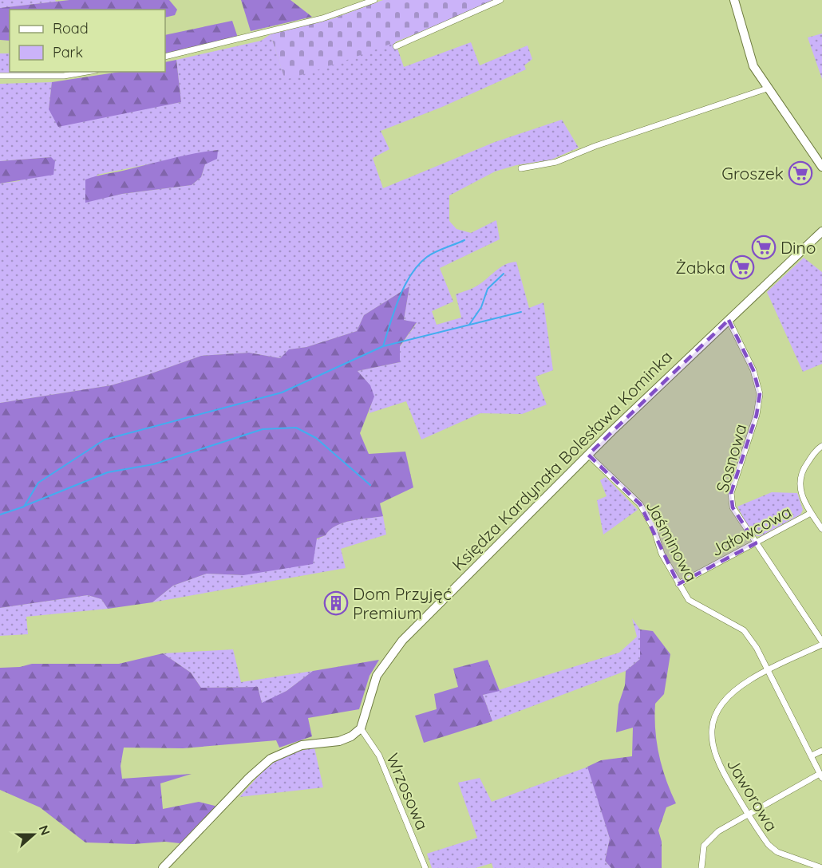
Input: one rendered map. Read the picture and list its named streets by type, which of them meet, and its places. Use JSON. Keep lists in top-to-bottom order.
{
  "streets": {
    "street": [
      "Sosnowa",
      "Księdza Kardynała Bolesława Kominka",
      "Jałowcowa",
      "Jaśminowa",
      "Wrzosowa",
      "Jaworowa"
    ]
  },
  "crossings": [
    ["Sosnowa", "Księdza Kardynała Bolesława Kominka"],
    ["Sosnowa", "Jałowcowa"],
    ["Sosnowa", "Jaworowa"],
    ["Księdza Kardynała Bolesława Kominka", "Jaśminowa"],
    ["Księdza Kardynała Bolesława Kominka", "Wrzosowa"],
    ["Jałowcowa", "Jaśminowa"],
    ["Jaśminowa", "Jaworowa"]
  ],
  "places": {
    "supermarket": ["Groszek", "Dino", "Żabka"],
    "building": ["Dom Przyjęć Premium"]
  },
  "legend": ["Road", "Park"],
  "north": "right"
}
